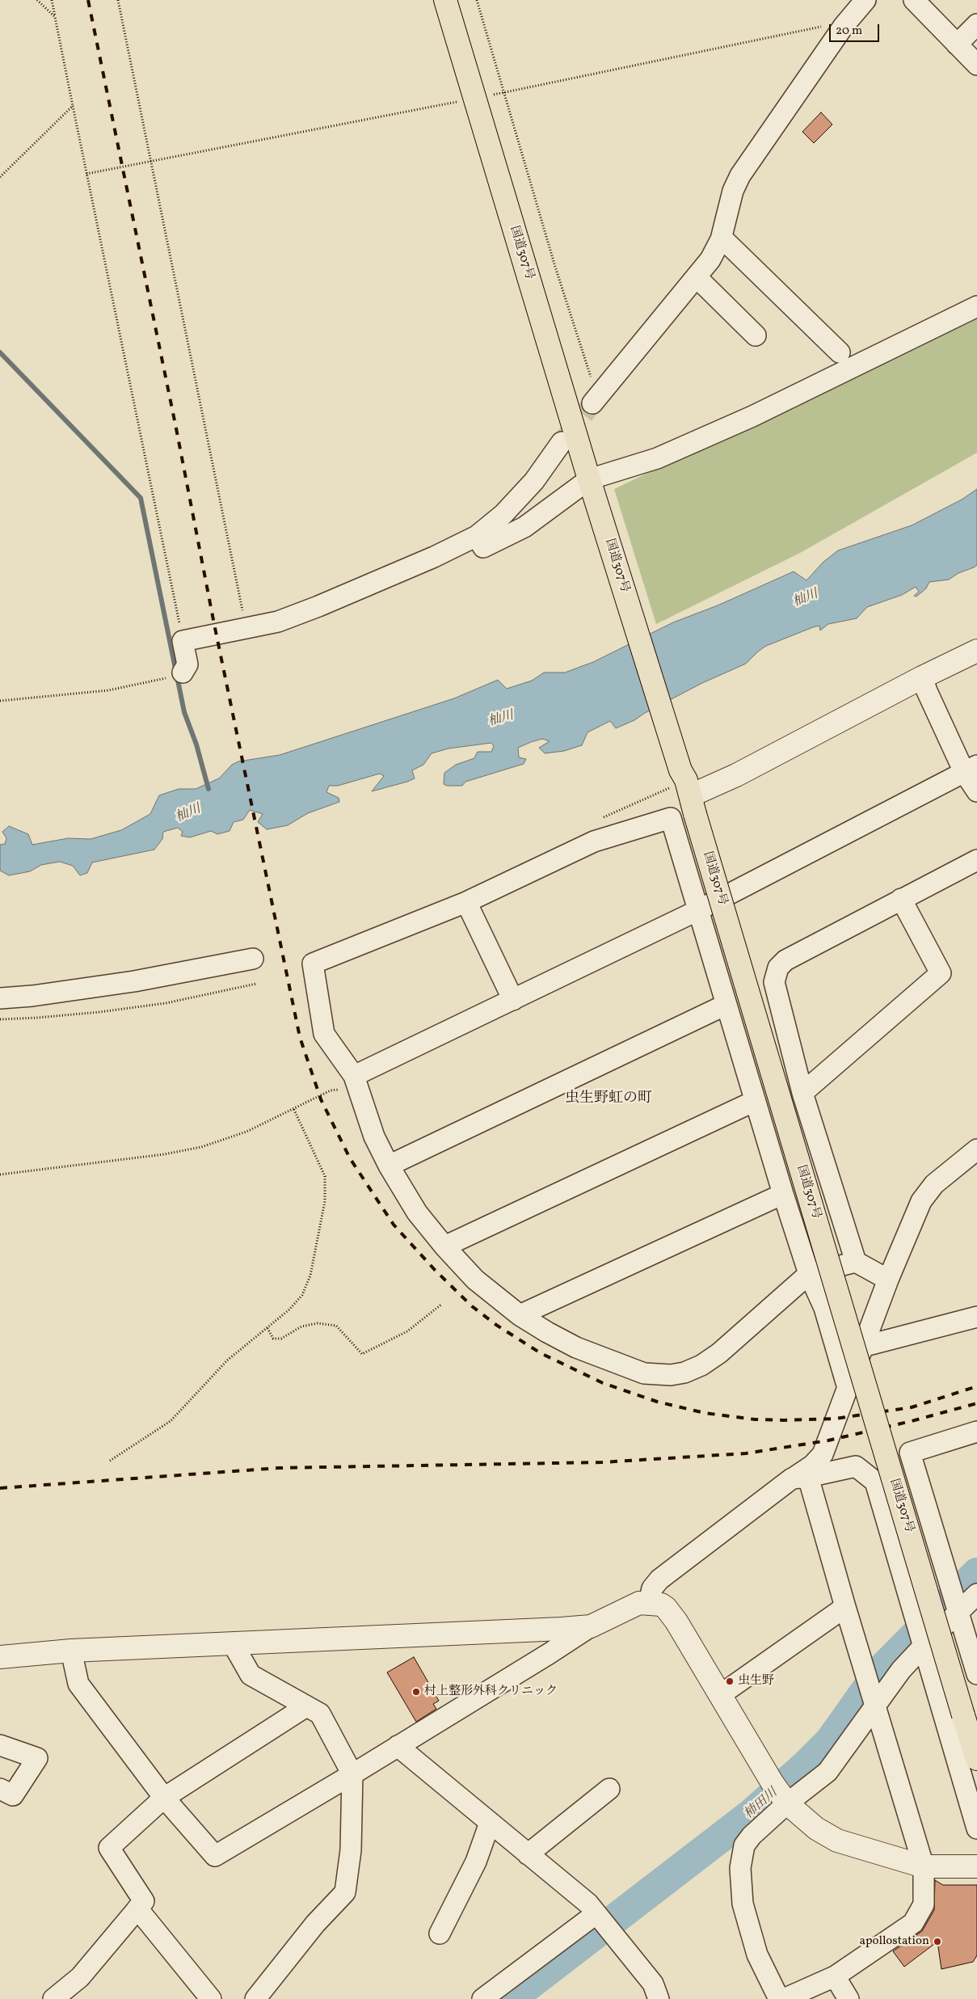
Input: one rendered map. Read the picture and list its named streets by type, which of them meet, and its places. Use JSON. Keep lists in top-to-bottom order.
{
  "streets": {
    "highway": ["国道307号"]
  },
  "districts": ["虫生野虹の町"],
  "water": ["杣川", "柿田川"],
  "places": ["虫生野", "村上整形外科クリニック", "apollostation"],
  "scale_bar": "20 m"
}
